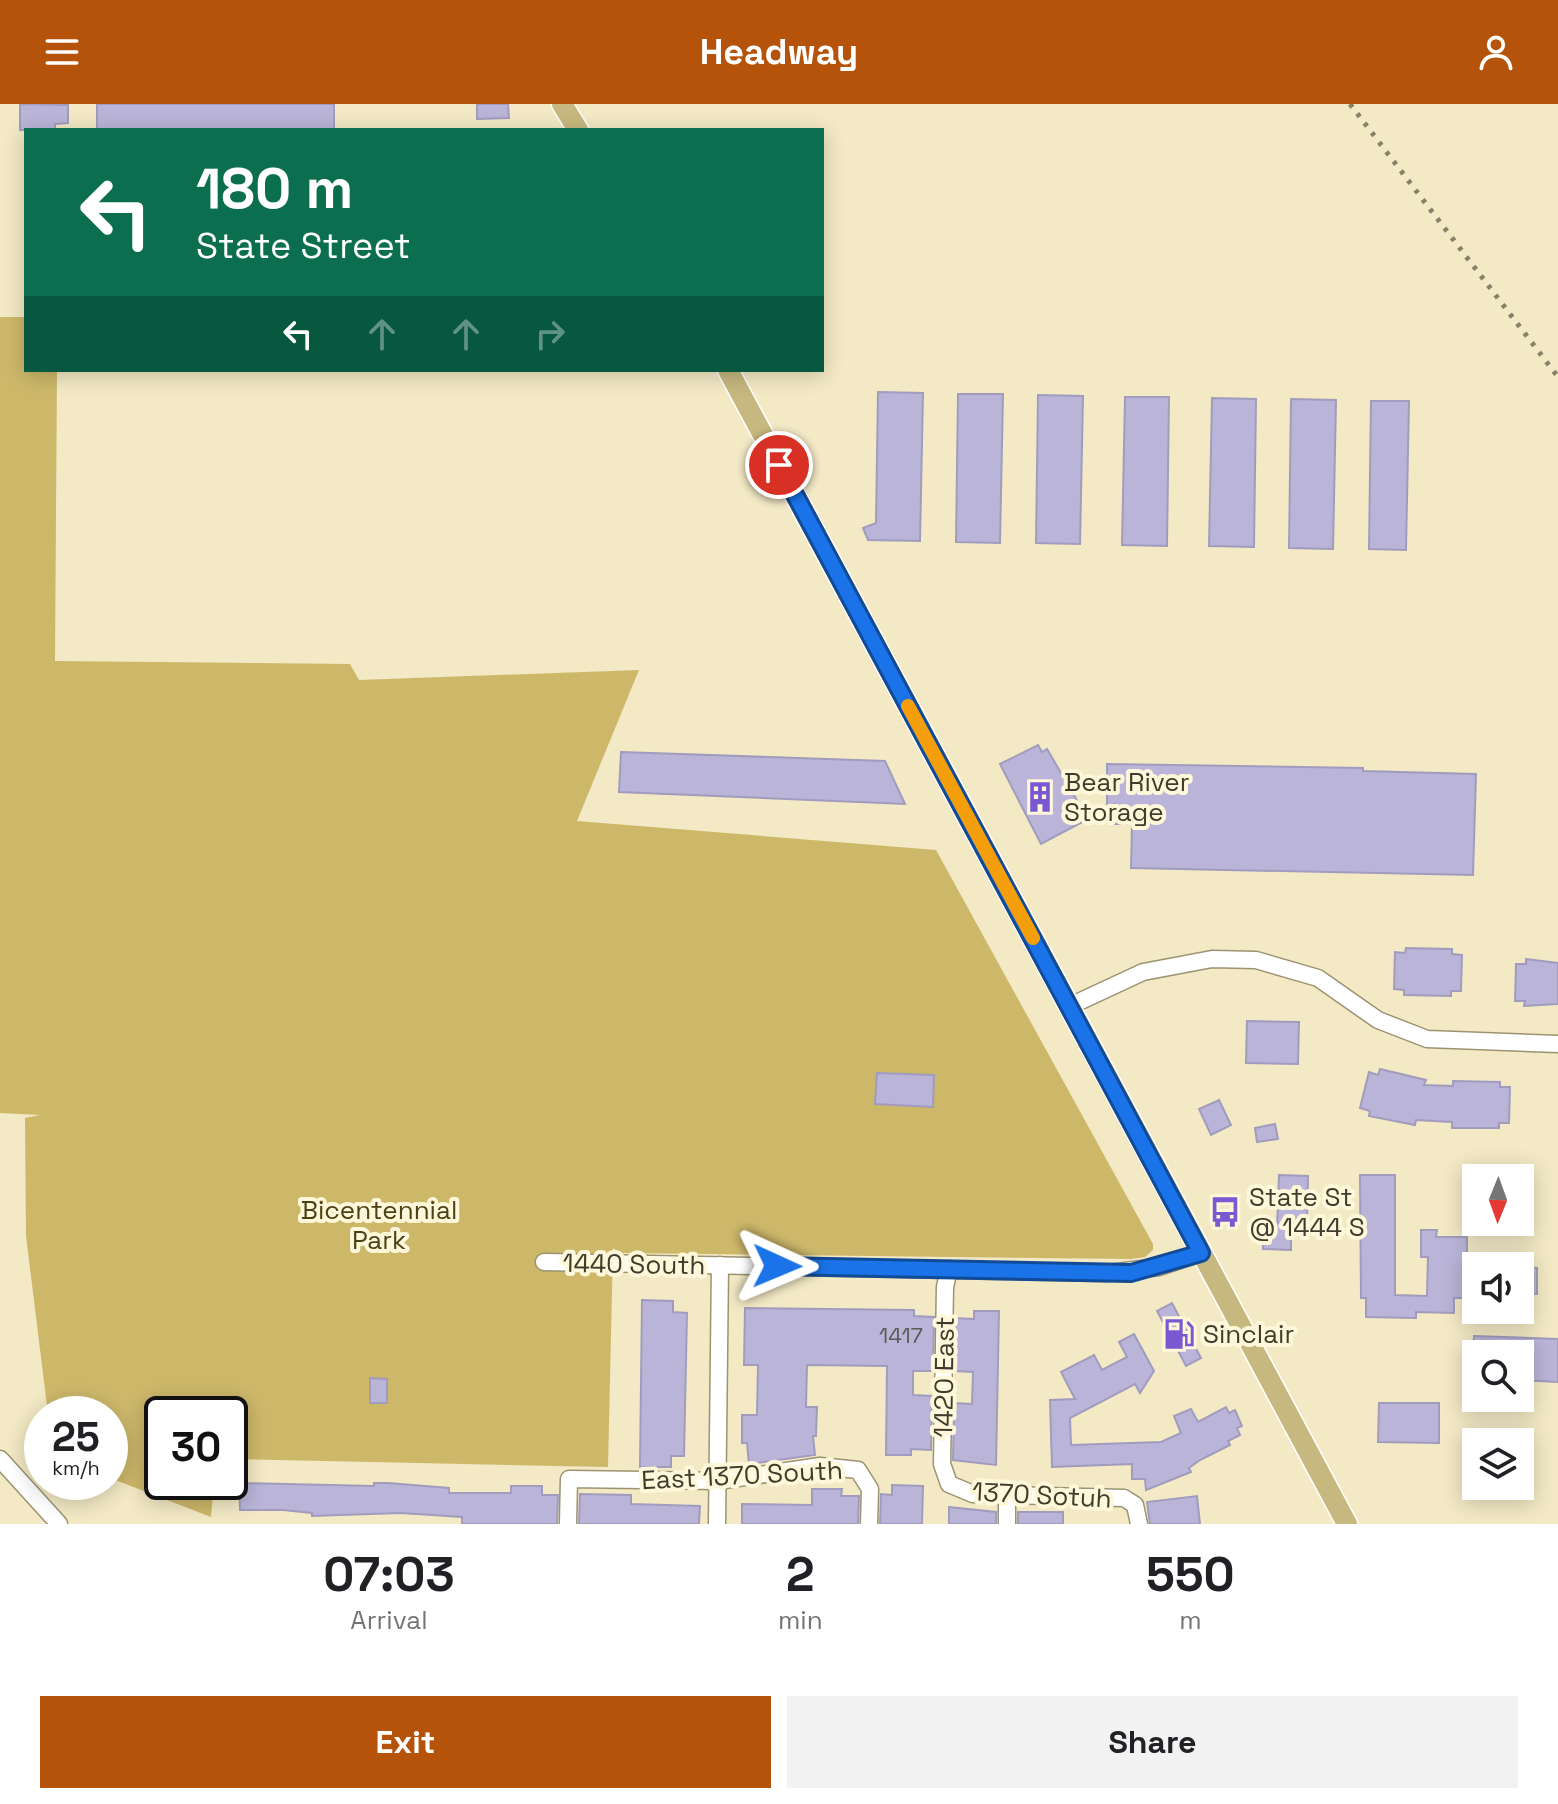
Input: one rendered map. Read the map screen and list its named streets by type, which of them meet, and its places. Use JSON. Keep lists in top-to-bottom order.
{
  "streets": {
    "street": [
      "1440 South",
      "1420 East",
      "East 1370 South",
      "1370 Sotuh"
    ]
  },
  "crossings": [
    ["1440 South", "1420 East"],
    ["1420 East", "1370 Sotuh"]
  ],
  "parks": ["Bicentennial Park"],
  "places": {
    "building": ["Bear River Storage"],
    "bus stop": ["State St @ 1444 S"],
    "fuel station": ["Sinclair"]
  },
  "house_numbers": ["1417"],
  "north": "bottom",
  "page": {
    "header": "Headway",
    "turn": ["180 m", "State Street"],
    "speed": "25 km/h",
    "limit": "30",
    "eta": [
      "07:03",
      "Arrival",
      "2",
      "min",
      "550",
      "m"
    ],
    "buttons": ["Exit", "Share"]
  }
}
